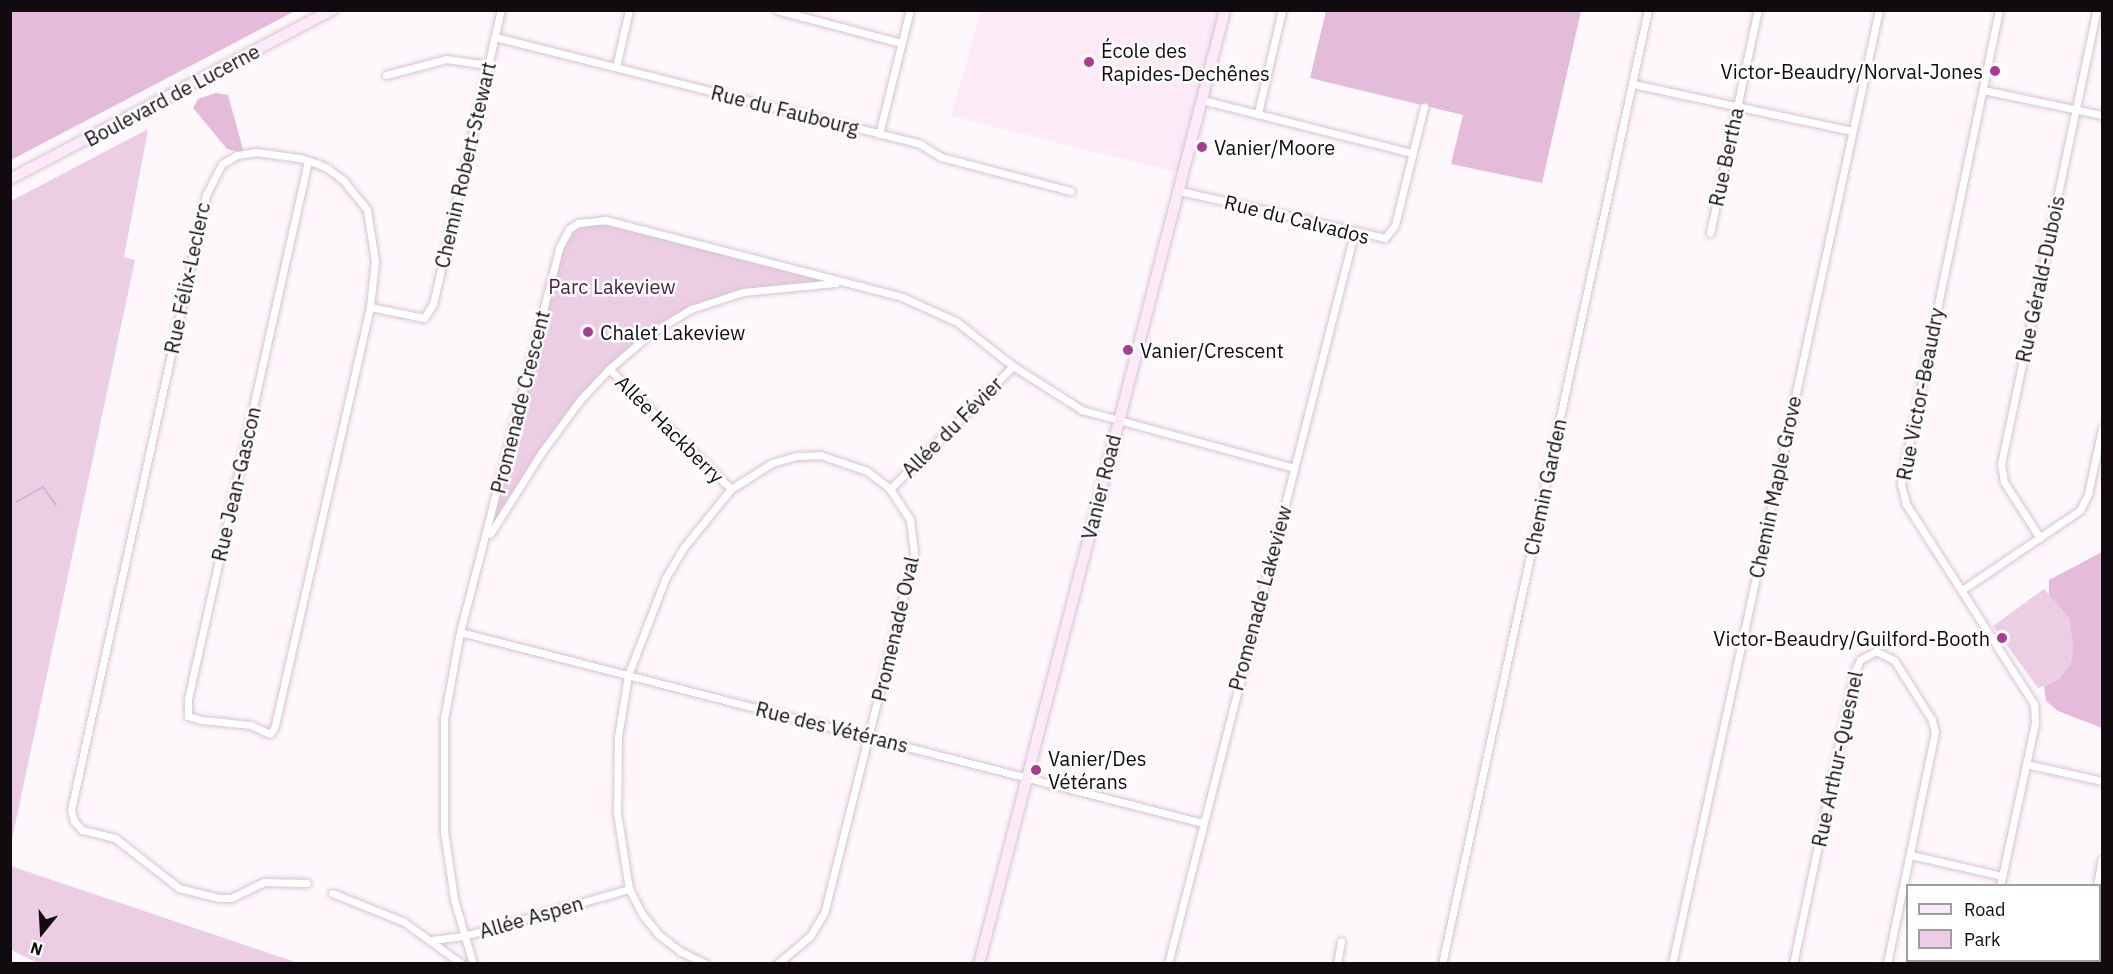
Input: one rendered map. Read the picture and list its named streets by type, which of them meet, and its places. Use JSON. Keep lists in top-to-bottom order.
{
  "streets": {
    "street": [
      "Boulevard de Lucerne",
      "Rue du Faubourg",
      "Rue Bertha",
      "Chemin Robert-Stewart",
      "Rue du Calvados",
      "Rue Félix-Leclerc",
      "Rue Gérald-Dubois",
      "Rue Victor-Beaudry",
      "Promenade Crescent",
      "Allée du Févier",
      "Allée Hackberry",
      "Rue Jean-Gascon",
      "Vanier Road",
      "Chemin Garden",
      "Chemin Maple Grove",
      "Promenade Lakeview",
      "Promenade Oval",
      "Rue des Vétérans",
      "Rue Arthur-Quesnel",
      "Allée Aspen"
    ]
  },
  "crossings": [
    ["Rue du Faubourg", "Chemin Robert-Stewart"],
    ["Chemin Robert-Stewart", "Rue Félix-Leclerc"],
    ["Rue du Calvados", "Vanier Road"],
    ["Rue du Calvados", "Promenade Lakeview"],
    ["Rue Félix-Leclerc", "Rue Jean-Gascon"],
    ["Promenade Crescent", "Allée du Févier"],
    ["Promenade Crescent", "Allée Hackberry"],
    ["Promenade Crescent", "Vanier Road"],
    ["Promenade Crescent", "Promenade Lakeview"],
    ["Promenade Crescent", "Rue des Vétérans"],
    ["Promenade Crescent", "Allée Aspen"],
    ["Allée du Févier", "Promenade Oval"],
    ["Allée Hackberry", "Promenade Oval"],
    ["Vanier Road", "Rue des Vétérans"],
    ["Promenade Lakeview", "Rue des Vétérans"],
    ["Promenade Oval", "Rue des Vétérans"],
    ["Promenade Oval", "Allée Aspen"]
  ],
  "parks": ["Parc Lakeview"],
  "places": [
    "École des Rapides-Dechênes",
    "Victor-Beaudry/Norval-Jones",
    "Vanier/Moore",
    "Chalet Lakeview",
    "Vanier/Crescent",
    "Victor-Beaudry/Guilford-Booth",
    "Vanier/Des Vétérans"
  ],
  "legend": ["Road", "Park"],
  "north": "bottom"
}
